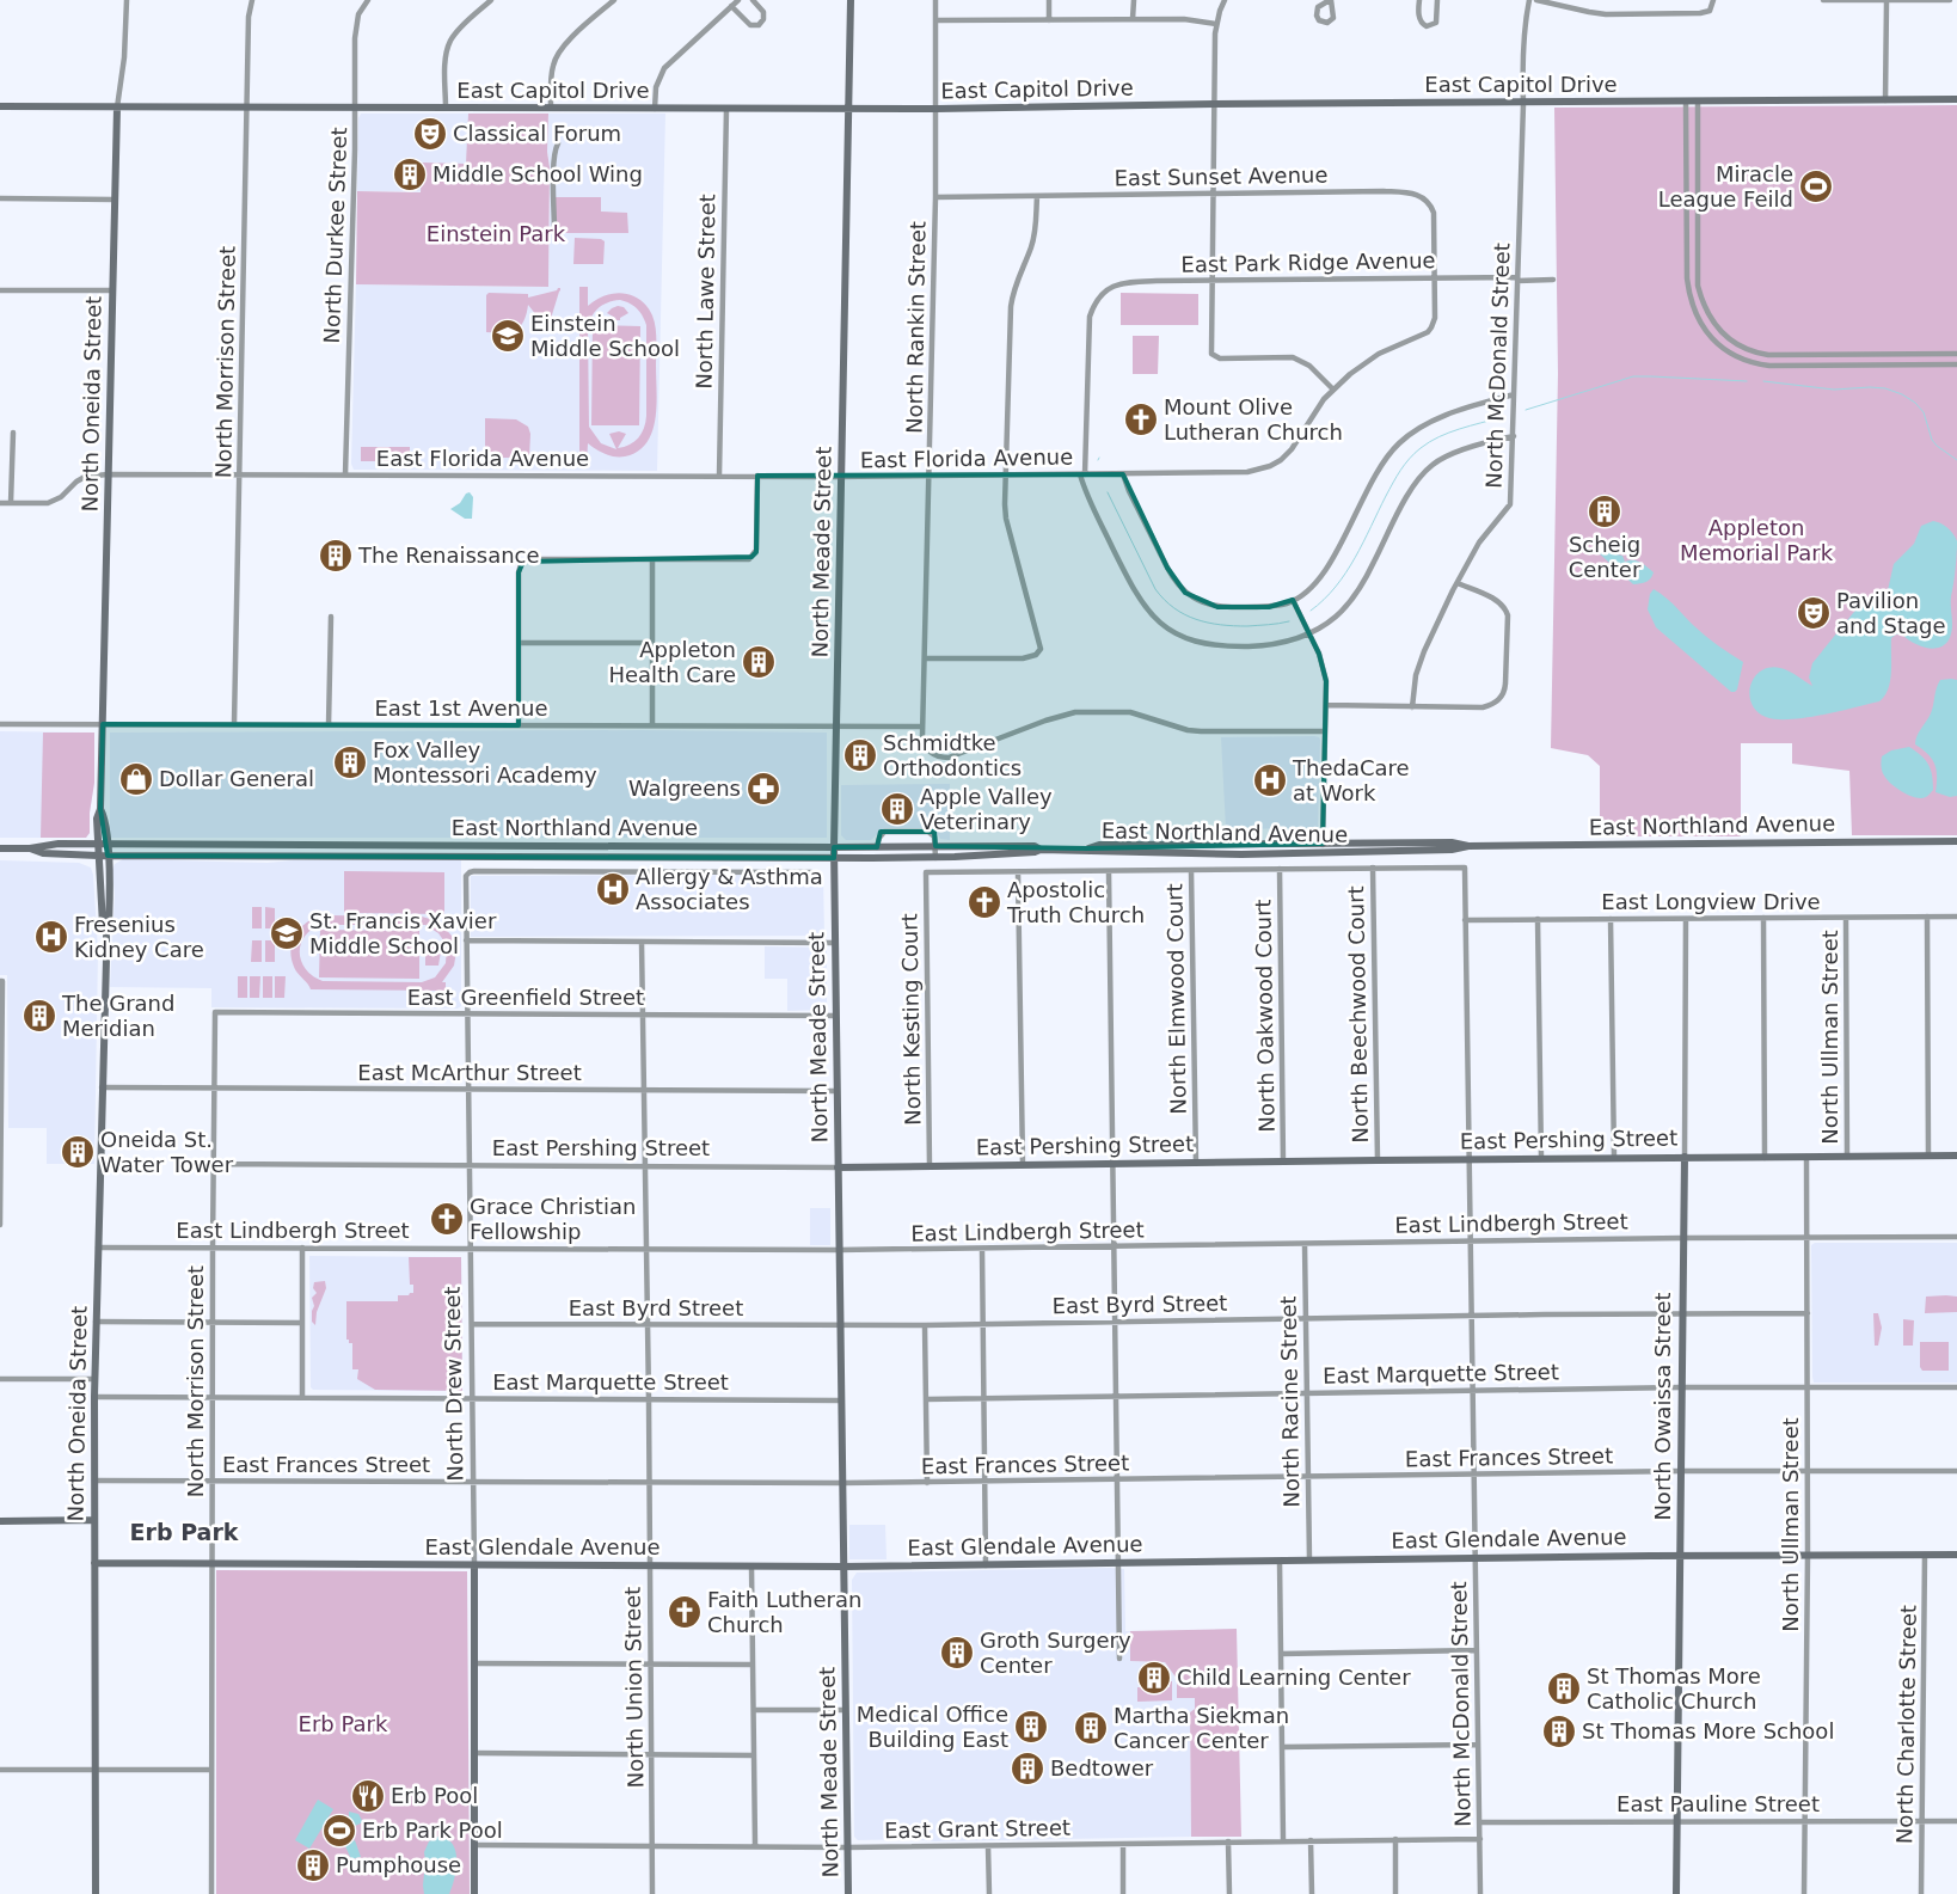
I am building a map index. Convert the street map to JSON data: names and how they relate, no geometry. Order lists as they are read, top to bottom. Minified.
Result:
{"streets":{"street":["East Capitol Drive","East Sunset Avenue","North Durkee Street","East Park Ridge Avenue","North Lawe Street","North Rankin Street","North Morrison Street","North McDonald Street","North Oneida Street","East Florida Avenue","North Meade Street","East 1st Avenue","East Northland Avenue","East Longview Drive","East Greenfield Street","North Elmwood Court","North Beechwood Court","North Oakwood Court","North Kesting Court","North Ullman Street","East McArthur Street","East Pershing Street","East Lindbergh Street","East Byrd Street","East Marquette Street","North Drew Street","North Racine Street","North Owaissa Street","East Frances Street","East Glendale Avenue","North Union Street","North Charlotte Street","East Pauline Street","East Grant Street"]},"crossings":[["East Capitol Drive","North Durkee Street"],["East Capitol Drive","North Lawe Street"],["East Capitol Drive","North Rankin Street"],["East Capitol Drive","North Morrison Street"],["East Capitol Drive","North McDonald Street"],["East Capitol Drive","North Oneida Street"],["East Capitol Drive","North Meade Street"],["East Sunset Avenue","East Park Ridge Avenue"],["East Sunset Avenue","North Rankin Street"],["East Sunset Avenue","East Florida Avenue"],["North Durkee Street","East Florida Avenue"],["East Park Ridge Avenue","North McDonald Street"],["East Park Ridge Avenue","East Florida Avenue"],["North Lawe Street","East Florida Avenue"],["North Rankin Street","East Florida Avenue"],["North Rankin Street","East 1st Avenue"],["North Morrison Street","East Florida Avenue"],["North Morrison Street","East 1st Avenue"],["North Morrison Street","East Greenfield Street"],["North Morrison Street","East McArthur Street"],["North Morrison Street","East Pershing Street"],["North Morrison Street","East Lindbergh Street"],["North Morrison Street","East Marquette Street"],["North Morrison Street","East Frances Street"],["North Morrison Street","East Glendale Avenue"],["North McDonald Street","East Longview Drive"],["North McDonald Street","North Beechwood Court"],["North McDonald Street","East Pershing Street"],["North McDonald Street","East Lindbergh Street"],["North McDonald Street","East Byrd Street"],["North McDonald Street","East Marquette Street"],["North McDonald Street","East Frances Street"],["North McDonald Street","East Glendale Avenue"],["North McDonald Street","East Pauline Street"],["North McDonald Street","East Grant Street"],["North Oneida Street","East Florida Avenue"],["North Oneida Street","East 1st Avenue"],["North Oneida Street","East Northland Avenue"],["North Oneida Street","East McArthur Street"],["North Oneida Street","East Lindbergh Street"],["North Oneida Street","East Marquette Street"],["North Oneida Street","East Frances Street"],["North Oneida Street","East Glendale Avenue"],["East Florida Avenue","North Meade Street"],["North Meade Street","East 1st Avenue"],["North Meade Street","East Northland Avenue"],["North Meade Street","East Greenfield Street"],["North Meade Street","East McArthur Street"],["North Meade Street","East Pershing Street"],["North Meade Street","East Lindbergh Street"],["North Meade Street","East Byrd Street"],["North Meade Street","East Marquette Street"],["North Meade Street","East Frances Street"],["North Meade Street","East Glendale Avenue"],["North Meade Street","East Grant Street"],["East Longview Drive","North Ullman Street"],["East Longview Drive","North Owaissa Street"],["East Greenfield Street","North Drew Street"],["East Greenfield Street","North Union Street"],["North Elmwood Court","East Pershing Street"],["North Beechwood Court","East Pershing Street"],["North Oakwood Court","East Pershing Street"],["North Kesting Court","East Pershing Street"],["North Ullman Street","East Pershing Street"],["North Ullman Street","East Lindbergh Street"],["North Ullman Street","East Byrd Street"],["North Ullman Street","East Marquette Street"],["North Ullman Street","East Frances Street"],["North Ullman Street","East Glendale Avenue"],["North Ullman Street","East Pauline Street"],["East McArthur Street","North Drew Street"],["East McArthur Street","North Union Street"],["East Pershing Street","North Drew Street"],["East Pershing Street","North Owaissa Street"],["East Pershing Street","North Union Street"],["East Lindbergh Street","North Drew Street"],["East Lindbergh Street","North Racine Street"],["East Lindbergh Street","North Owaissa Street"],["East Lindbergh Street","North Union Street"],["East Byrd Street","North Drew Street"],["East Byrd Street","North Racine Street"],["East Byrd Street","North Owaissa Street"],["East Byrd Street","North Union Street"],["East Marquette Street","North Drew Street"],["East Marquette Street","North Racine Street"],["East Marquette Street","North Owaissa Street"],["East Marquette Street","North Union Street"],["North Drew Street","East Frances Street"],["North Drew Street","East Glendale Avenue"],["North Drew Street","East Grant Street"],["North Racine Street","East Frances Street"],["North Racine Street","East Glendale Avenue"],["North Owaissa Street","East Frances Street"],["North Owaissa Street","East Glendale Avenue"],["North Owaissa Street","East Pauline Street"],["East Frances Street","North Union Street"],["East Glendale Avenue","North Union Street"],["East Glendale Avenue","North Charlotte Street"],["North Union Street","East Grant Street"],["North Charlotte Street","East Pauline Street"]],"districts":["Erb Park"],"parks":["Einstein Park","Appleton Memorial Park","Erb Park"],"places":{"theatre":["Classical Forum","Pavilion and Stage"],"building":["Middle School Wing","Scheig Center","The Renaissance","Appleton Health Care","Schmidtke Orthodontics","Fox Valley Montessori Academy","Apple Valley Veterinary","The Grand Meridian","Oneida St. Water Tower","Groth Surgery Center","Child Learning Center","St Thomas More Catholic Church","Medical Office Building East","Martha Siekman Cancer Center","St Thomas More School","Bedtower","Pumphouse"],"sports":["Miracle League Feild","Erb Park Pool"],"school or university":["Einstein Middle School","St. Francis Xavier Middle School"],"church":["Mount Olive Lutheran Church","Apostolic Truth Church","Grace Christian Fellowship","Faith Lutheran Church"],"shop":["Dollar General"],"hospital":["ThedaCare at Work","Allergy & Asthma Associates","Fresenius Kidney Care"],"pharmacy":["Walgreens"],"restaurant":["Erb Pool"]}}
